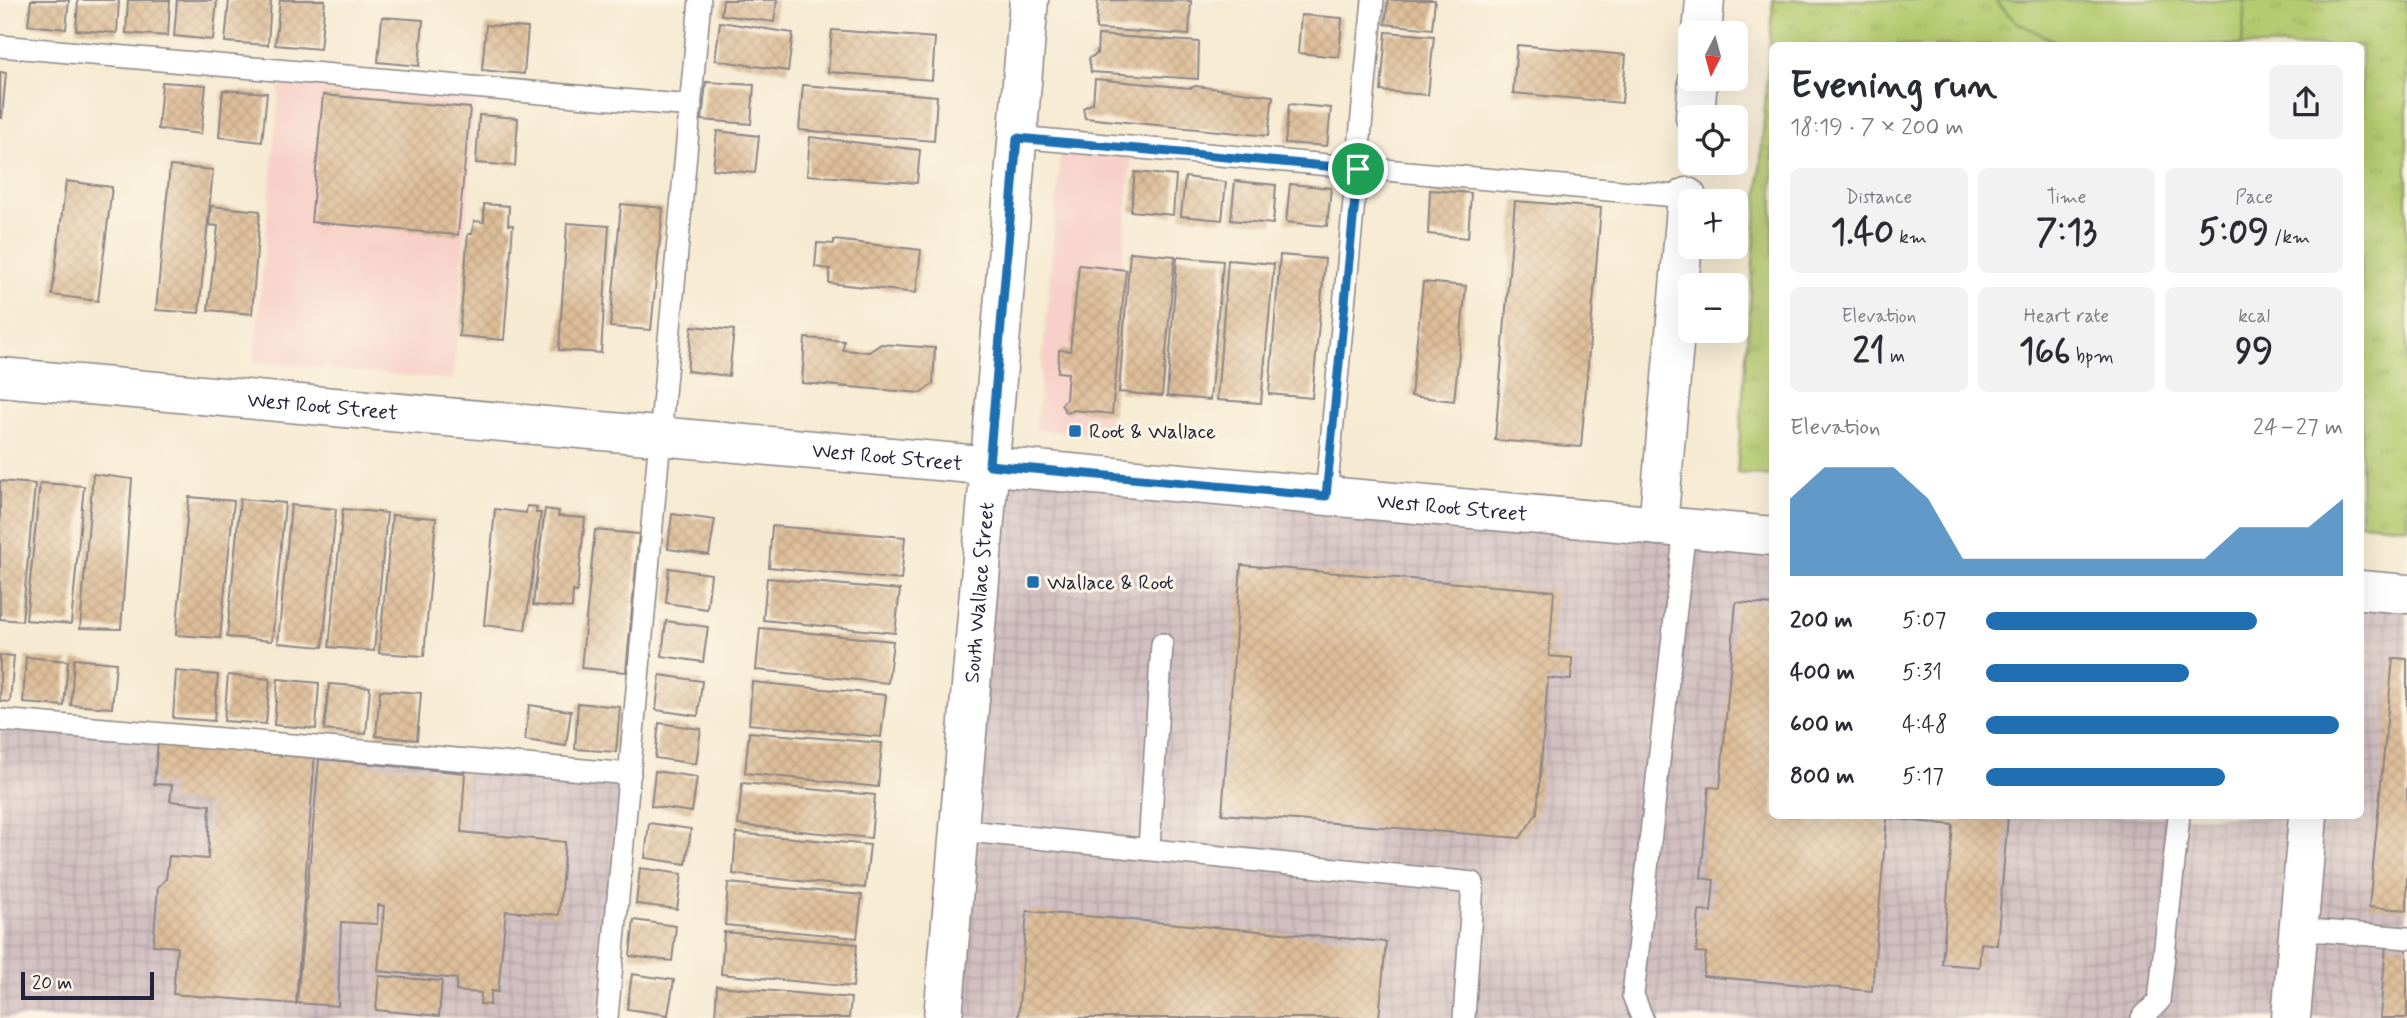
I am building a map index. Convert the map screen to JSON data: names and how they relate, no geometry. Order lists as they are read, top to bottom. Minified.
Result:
{"streets":{"street":["West Root Street","South Wallace Street"]},"crossings":[["West Root Street","South Wallace Street"]],"places":{"transit":["Root & Wallace","Wallace & Root"]},"scale_bar":"20 m","north":"bottom","page":{"map_buttons":["+","−"],"heading":["Evening run","18:19 · 7 × 200 m"],"stats":[["Distance","1.40 km"],["Time","7:13"],["Pace","5:09 /km"],["Elevation","21 m"],["Heart rate","166 bpm"],["kcal","99"]],"chart":["Elevation","24–27 m"],"list":[{"name":"200 m","note":"5:07"},{"name":"400 m","note":"5:31"},{"name":"600 m","note":"4:48"},{"name":"800 m","note":"5:17"}],"scale":"20 m"}}
